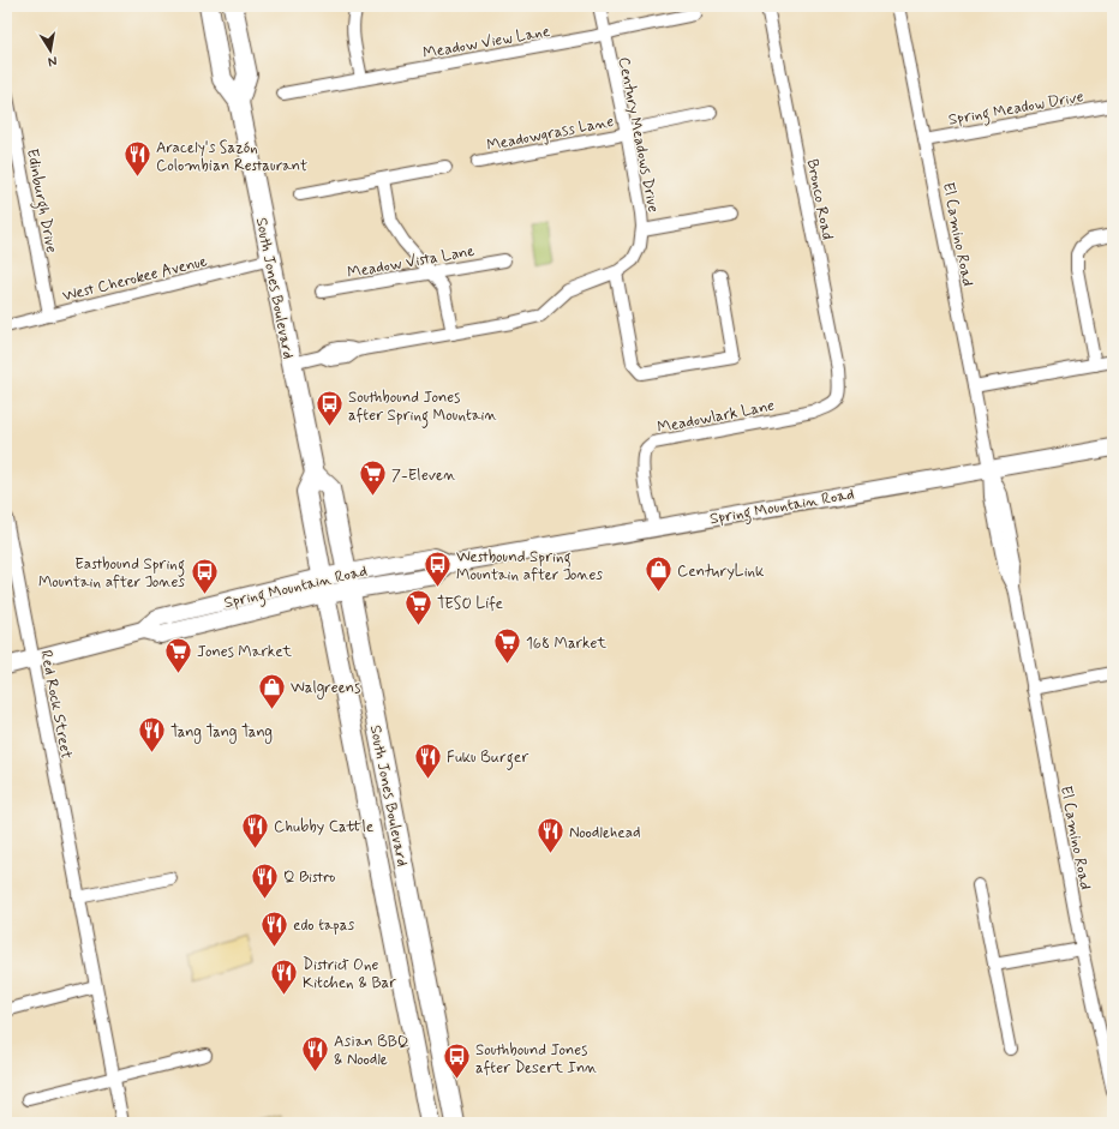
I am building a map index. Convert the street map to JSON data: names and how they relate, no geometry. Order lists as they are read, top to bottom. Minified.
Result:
{"streets":{"main road":["South Jones Boulevard","Spring Mountain Road"],"street":["Meadow View Lane","Spring Meadow Drive","Meadowgrass Lane","Century Meadows Drive","Bronco Road","Edinburgh Drive","El Camino Road","Meadow Vista Lane","West Cherokee Avenue","Meadowlark Lane","Red Rock Street"]},"crossings":[["Meadow View Lane","Century Meadows Drive"],["Spring Meadow Drive","El Camino Road"],["Meadowgrass Lane","Century Meadows Drive"],["Century Meadows Drive","South Jones Boulevard"],["Bronco Road","Meadowlark Lane"],["Edinburgh Drive","West Cherokee Avenue"],["El Camino Road","Spring Mountain Road"],["West Cherokee Avenue","South Jones Boulevard"],["South Jones Boulevard","Spring Mountain Road"],["Meadowlark Lane","Spring Mountain Road"],["Spring Mountain Road","Red Rock Street"]],"places":{"restaurant":["Aracely's Sazón Colombian Restaurant","Tang Tang Tang","Fuku Burger","Chubby Cattle","Noodlehead","Q Bistro","edo tapas","District One Kitchen & Bar","Asian BBQ & Noodle"],"bus stop":["Southbound Jones after Spring Mountain","Westbound Spring Mountain after Jones","Eastbound Spring Mountain after Jones","Southbound Jones after Desert Inn"],"supermarket":["7-Eleven","TESO Life","168 Market","Jones Market"],"shop":["CenturyLink","Walgreens"]},"north":"bottom"}
